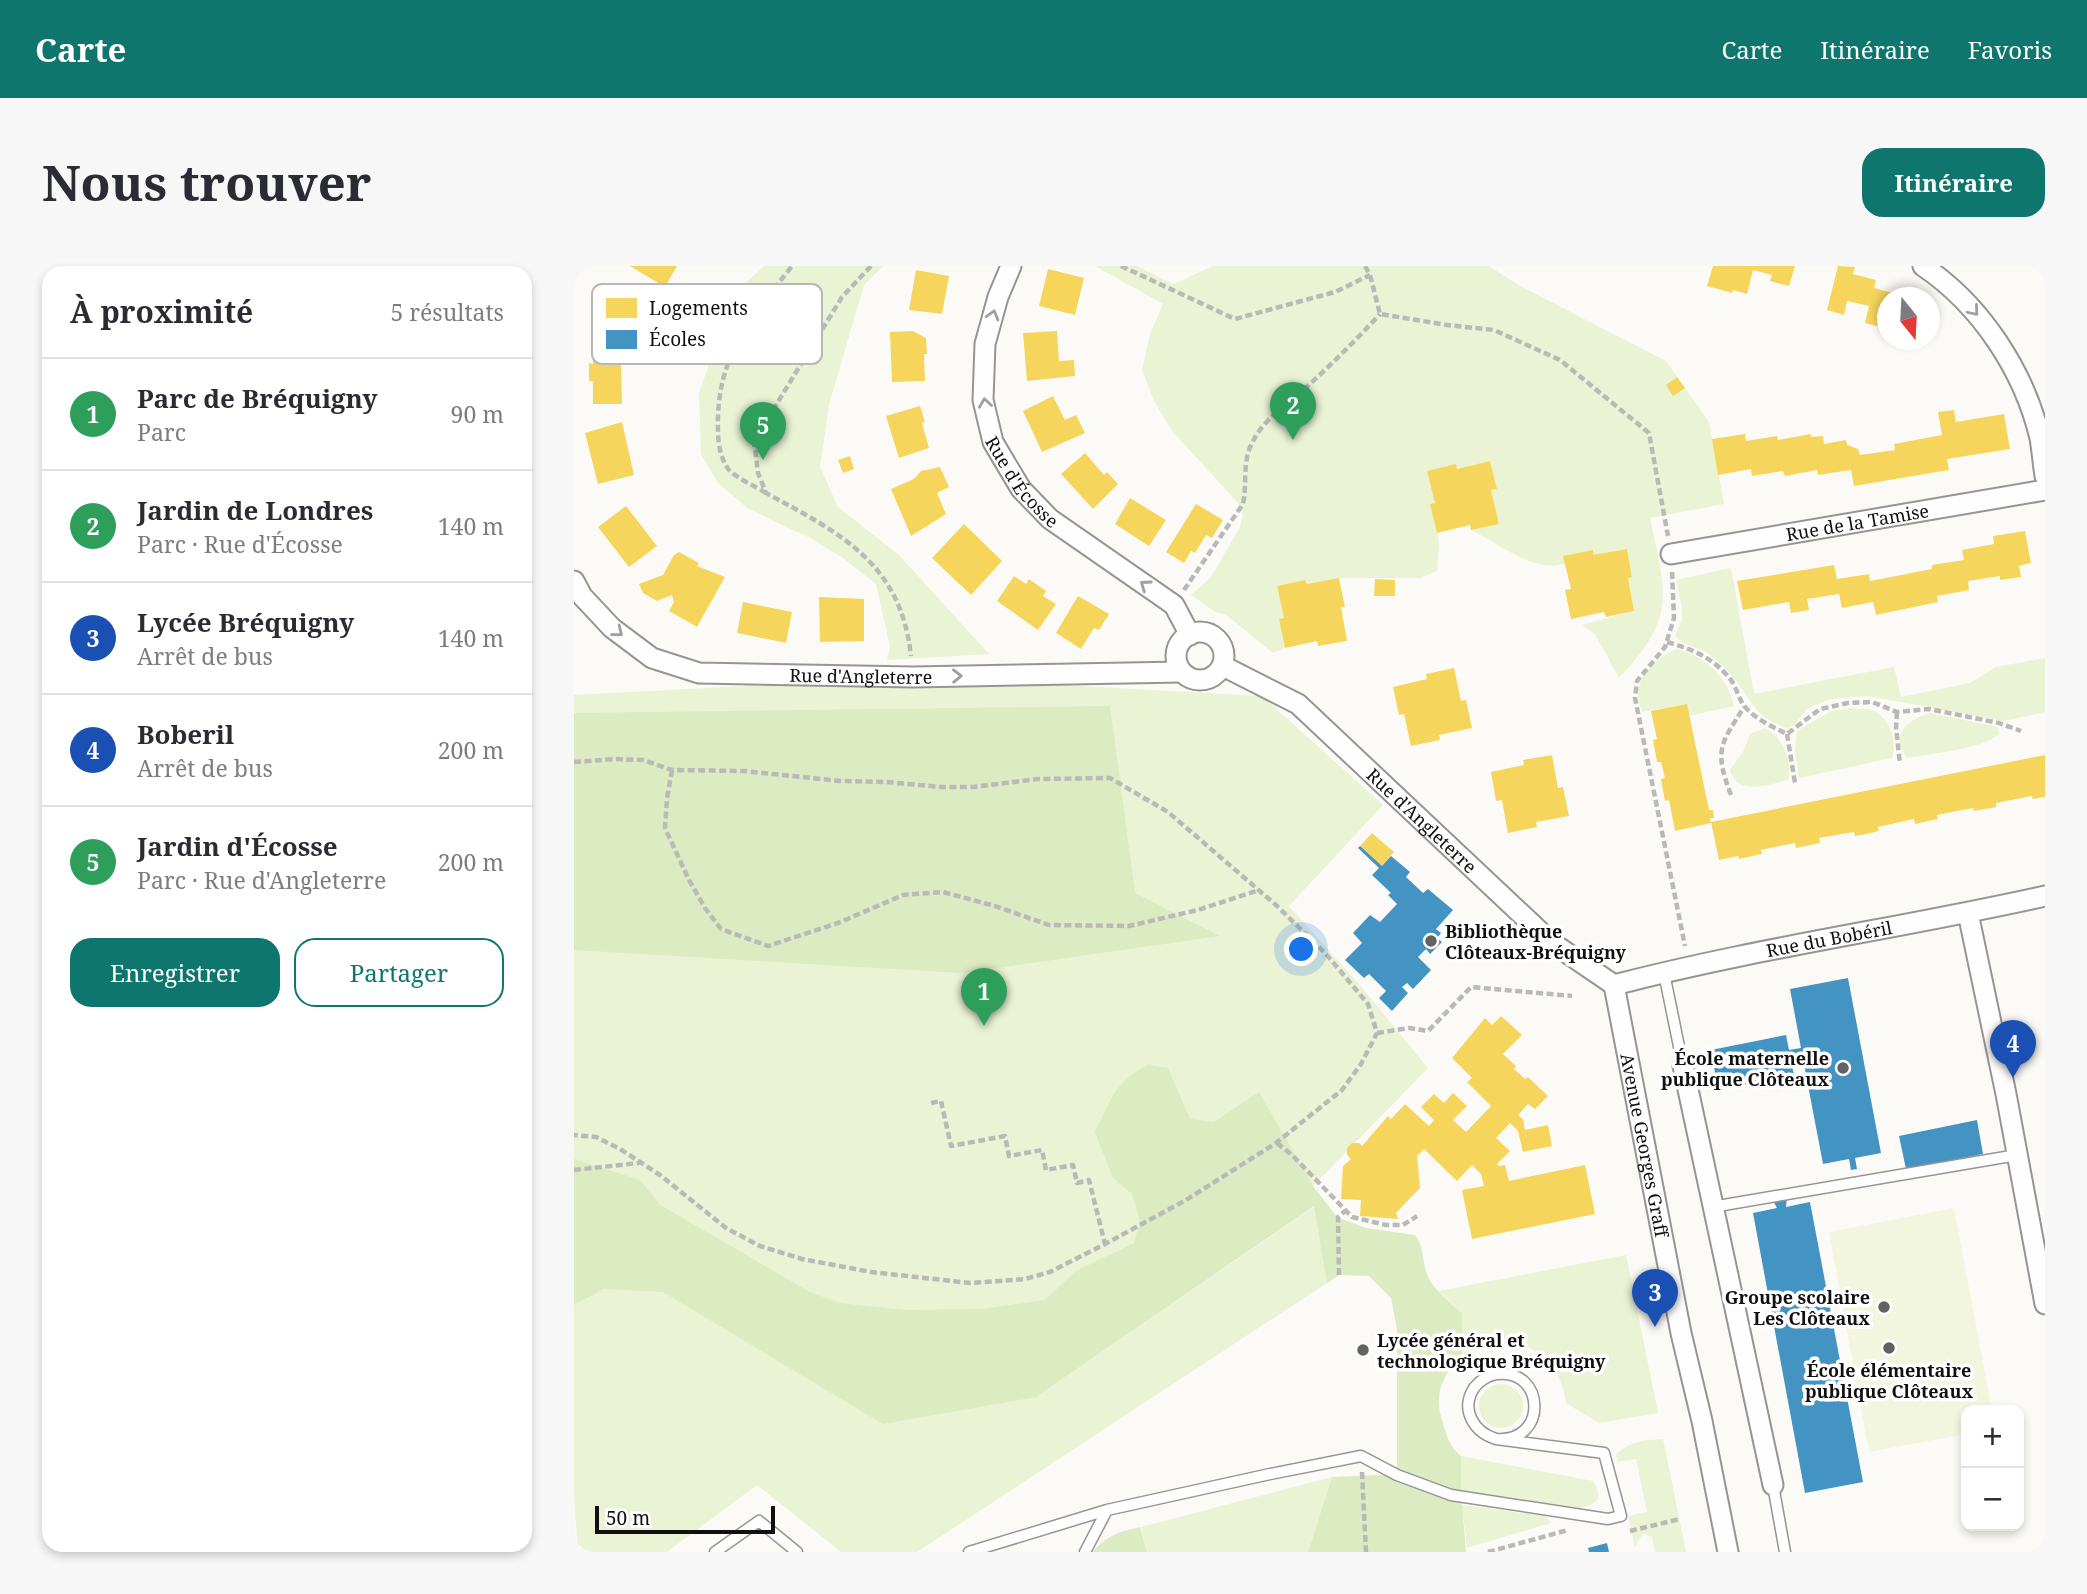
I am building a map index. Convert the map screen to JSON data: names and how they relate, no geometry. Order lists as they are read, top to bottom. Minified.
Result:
{"streets":{"street":["Rue d'Écosse","Rue de la Tamise","Rue d'Angleterre","Rue du Bobéril","Avenue Georges Graff"]},"crossings":[["Rue d'Écosse","Rue d'Angleterre"],["Rue d'Angleterre","Rue du Bobéril"],["Rue d'Angleterre","Avenue Georges Graff"],["Rue du Bobéril","Avenue Georges Graff"]],"one_way":["Rue d'Écosse","Rue d'Angleterre"],"places":["Bibliothèque Clôteaux-Bréquigny","École maternelle publique Clôteaux","Groupe scolaire Les Clôteaux","École élémentaire publique Clôteaux","Lycée général et technologique Bréquigny"],"legend":["Logements","Écoles"],"scale_bar":"50 m","north":"bottom","page":{"header":"Carte","nav":["Carte","Itinéraire","Favoris"],"buttons":["Itinéraire",["Enregistrer","Partager"]],"title":"Nous trouver","heading":["À proximité","5 résultats"],"list":[{"mark":"1","name":"Parc de Bréquigny","note":"Parc","value":"90 m"},{"mark":"2","name":"Jardin de Londres","note":"Parc · Rue d'Écosse","value":"140 m"},{"mark":"3","name":"Lycée Bréquigny","note":"Arrêt de bus","value":"140 m"},{"mark":"4","name":"Boberil","note":"Arrêt de bus","value":"200 m"},{"mark":"5","name":"Jardin d'Écosse","note":"Parc · Rue d'Angleterre","value":"200 m"}],"pins":["2","5","1","4","3"],"map_buttons":["+","−"],"scale":"50 m"}}
